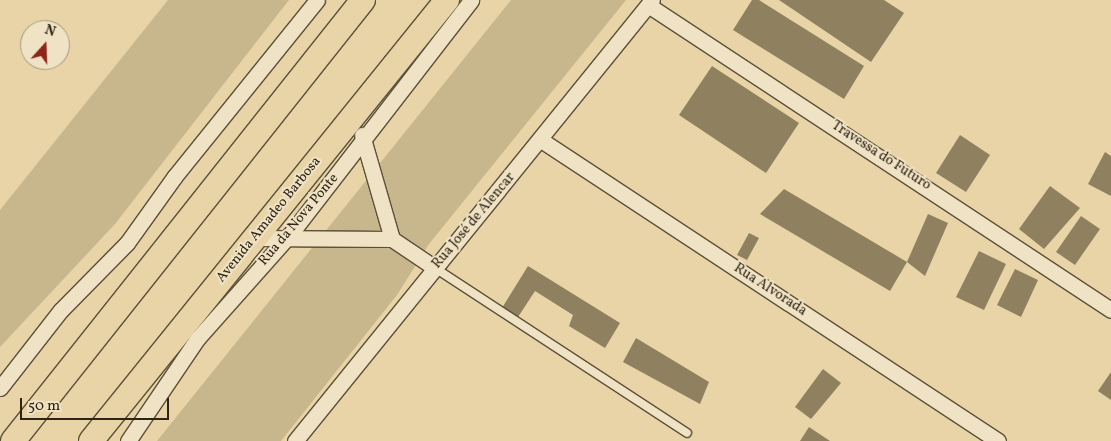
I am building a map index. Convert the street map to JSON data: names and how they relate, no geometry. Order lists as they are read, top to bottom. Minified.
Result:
{"streets":{"main road":["Avenida Amadeo Barbosa"],"street":["Travessa do Futuro","Rua da Nova Ponte","Rua José de Alencar","Rua Alvorada"]},"crossings":[["Travessa do Futuro","Rua José de Alencar"],["Rua José de Alencar","Rua Alvorada"]],"scale_bar":"50 m","north":"top"}
